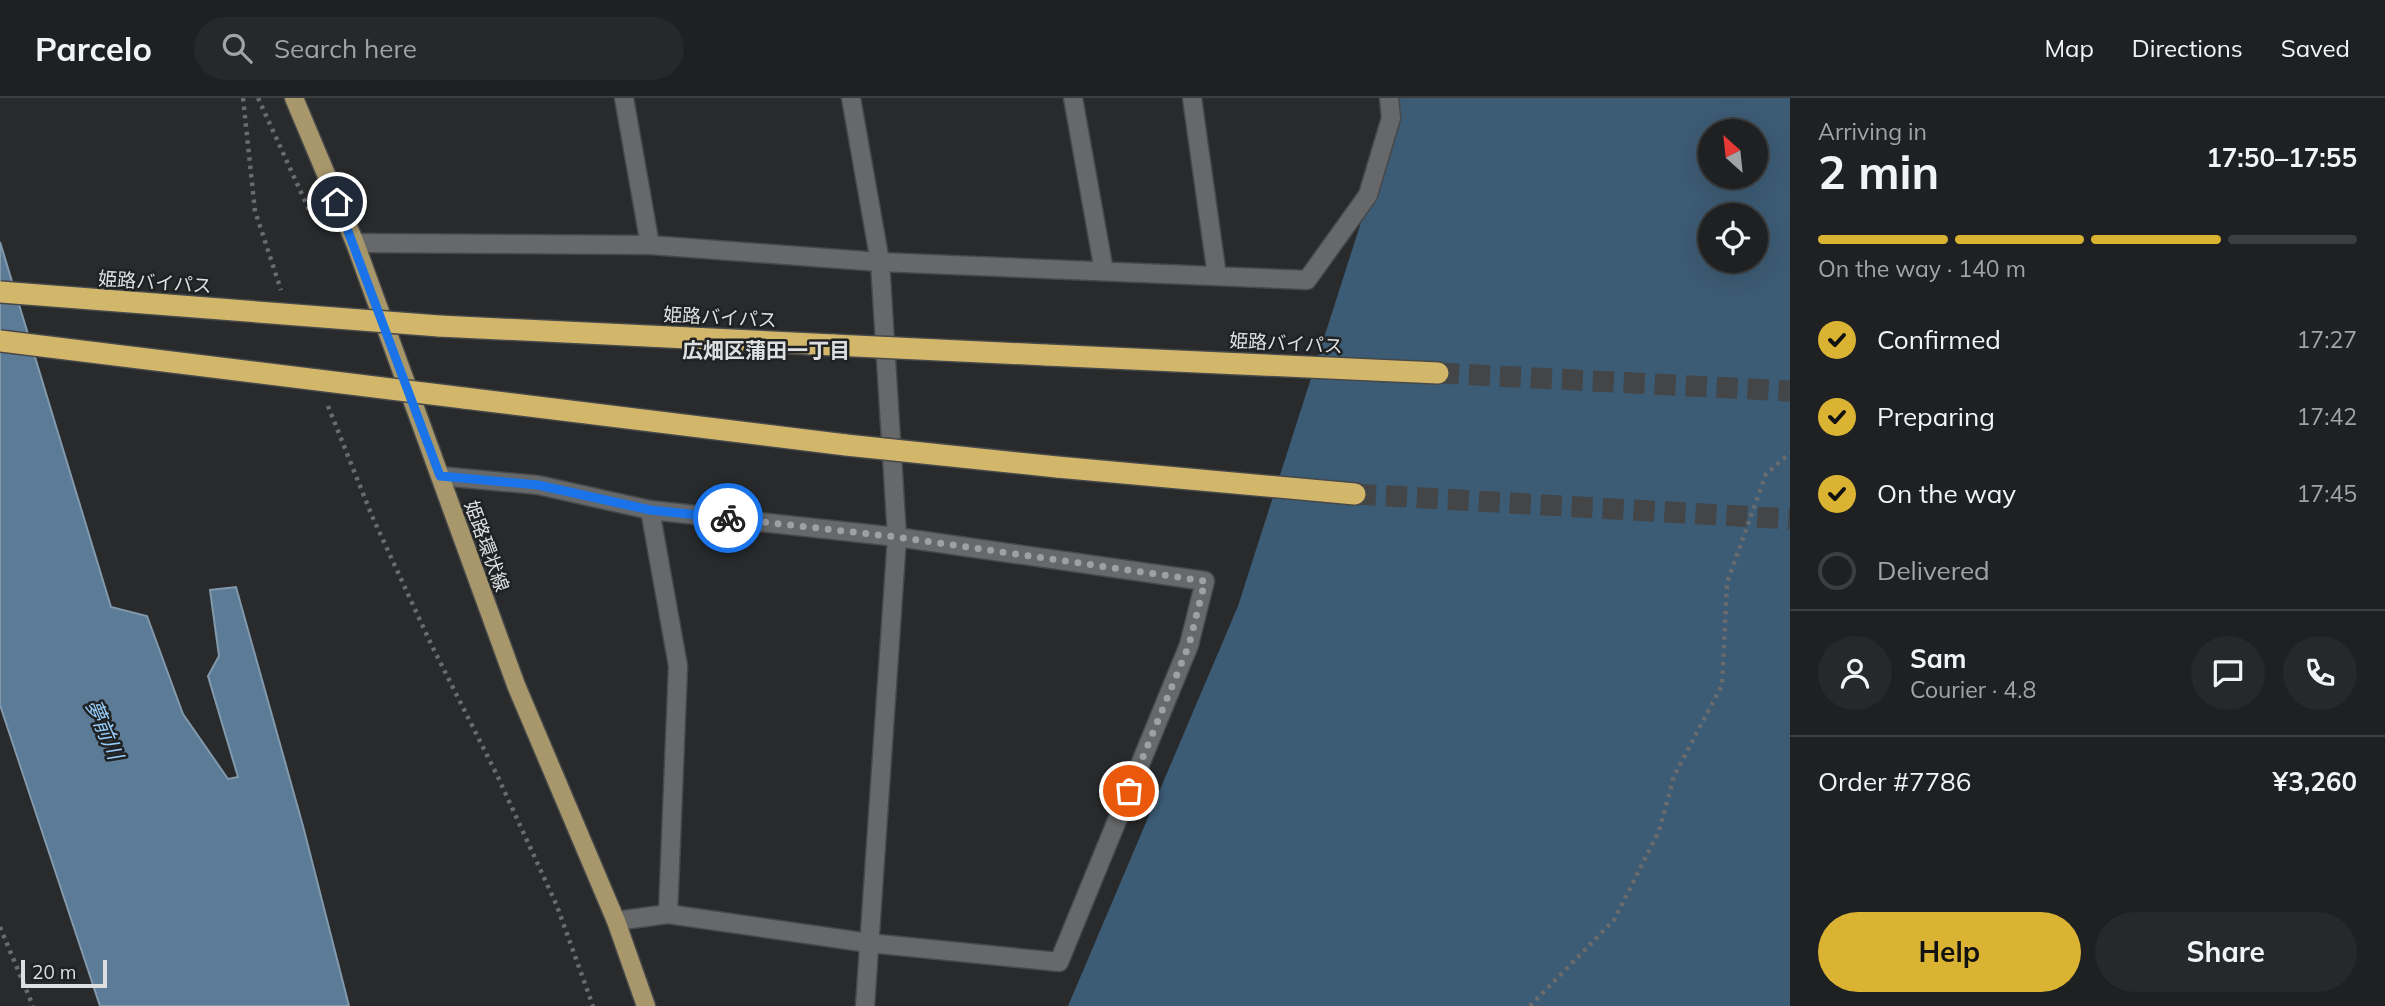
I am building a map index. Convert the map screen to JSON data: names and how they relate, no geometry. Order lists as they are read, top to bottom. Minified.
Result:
{"streets":{"highway":["姫路バイパス"],"main road":["姫路環状線"]},"districts":["広畑区蒲田一丁目"],"water":["夢前川"],"scale_bar":"20 m","north":"top left","page":{"header":"Parcelo","search":"Search here","nav":["Map","Directions","Saved"],"heading":["2 min","Arriving in","17:50–17:55"],"panel":["Sam","Courier · 4.8","Order #7786","¥3,260"],"bar":"On the way · 140 m","list":[["Confirmed","17:27"],["Preparing","17:42"],["On the way","17:45"],"Delivered"],"buttons":["Help","Share"],"scale":"20 m"}}
